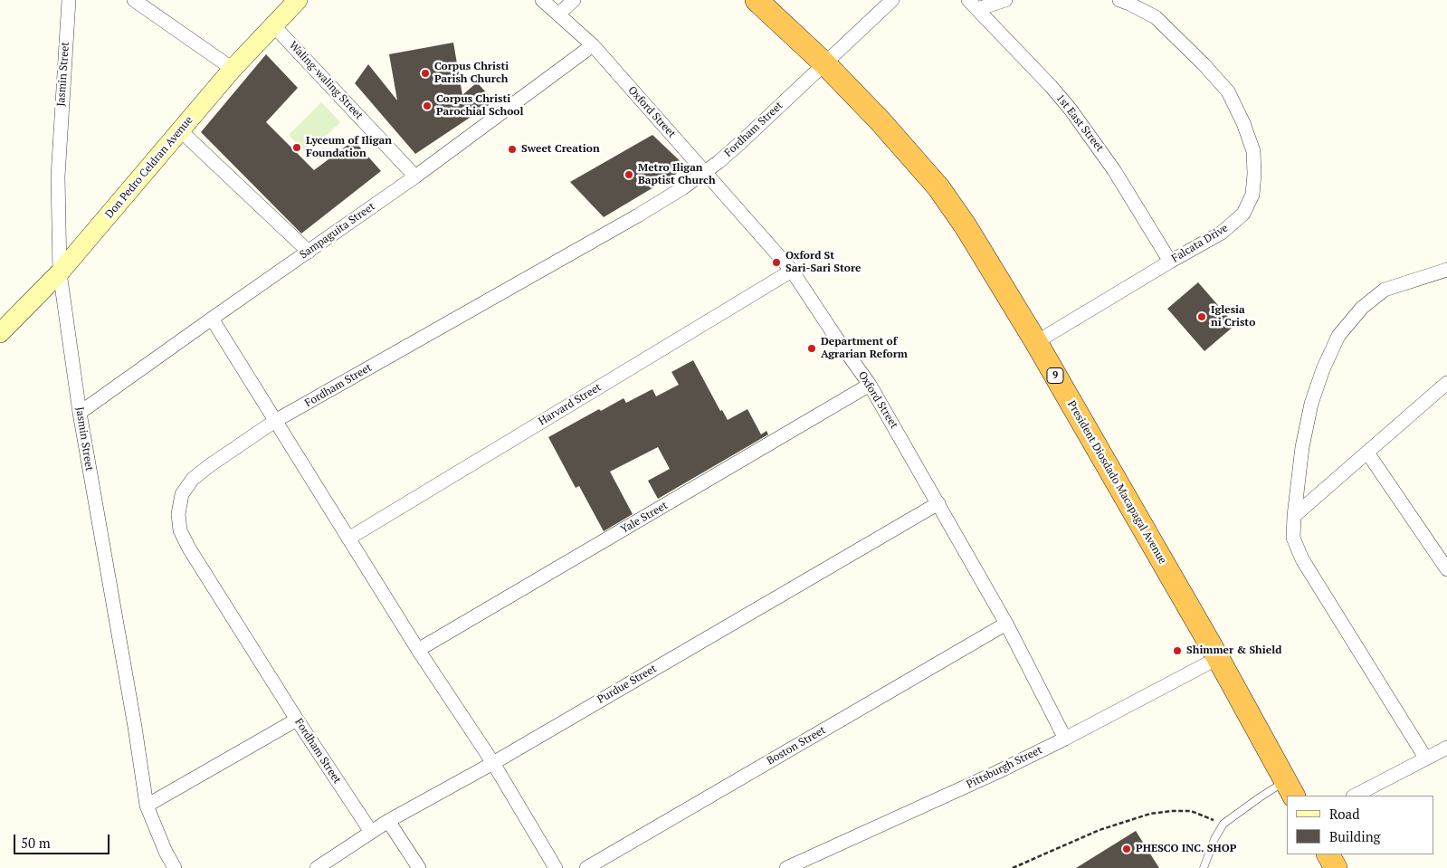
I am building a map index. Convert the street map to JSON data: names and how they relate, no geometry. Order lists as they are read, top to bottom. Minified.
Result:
{"streets":{"highway":["9","President Diosdado Macapagal Avenue"],"main road":["Don Pedro Celdran Avenue"],"street":["Jasmin Street","Waling-waling Street","Oxford Street","1st East Street","Fordham Street","Sampaguita Street","Falcata Drive","Harvard Street","Yale Street","Purdue Street","Boston Street","Pittsburgh Street"]},"crossings":[["Jasmin Street","Don Pedro Celdran Avenue"],["Jasmin Street","Sampaguita Street"],["Waling-waling Street","Don Pedro Celdran Avenue"],["Waling-waling Street","Sampaguita Street"],["Oxford Street","Fordham Street"],["Oxford Street","Sampaguita Street"],["Oxford Street","Harvard Street"],["Oxford Street","Yale Street"],["Oxford Street","Purdue Street"],["Oxford Street","Boston Street"],["Oxford Street","Pittsburgh Street"],["1st East Street","Falcata Drive"],["Fordham Street","President Diosdado Macapagal Avenue"],["Fordham Street","Purdue Street"],["Falcata Drive","President Diosdado Macapagal Avenue"],["President Diosdado Macapagal Avenue","Pittsburgh Street"]],"places":["Corpus Christi Parish Church","Corpus Christi Parochial School","Lyceum of Iligan Foundation","Sweet Creation","Metro Iligan Baptist Church","Oxford St Sari-Sari Store","Iglesia ni Cristo","Department of Agrarian Reform","Shimmer & Shield","PHESCO INC. SHOP"],"legend":["Road","Building"],"scale_bar":"50 m"}
